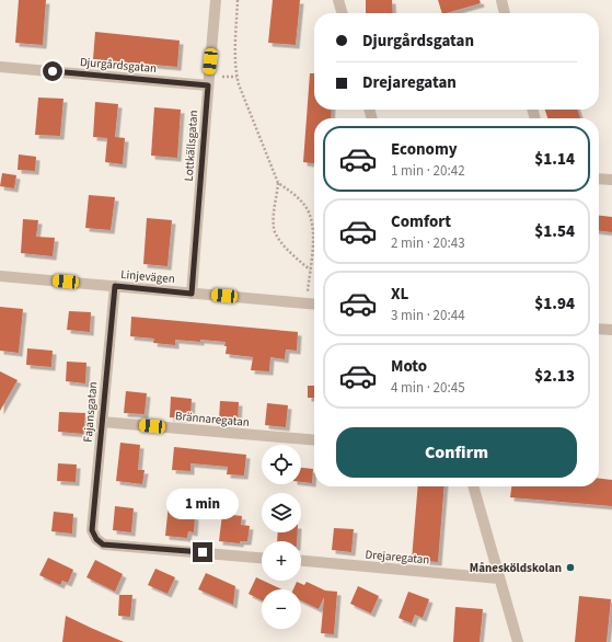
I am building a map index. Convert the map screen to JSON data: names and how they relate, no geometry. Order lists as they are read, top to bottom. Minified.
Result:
{"streets":{"street":["Djurgårdsgatan","Lottkällsgatan","Linjevägen","Fajansgatan","Brännaregatan","Drejaregatan"]},"crossings":[["Djurgårdsgatan","Lottkällsgatan"],["Lottkällsgatan","Linjevägen"],["Linjevägen","Fajansgatan"],["Fajansgatan","Brännaregatan"]],"places":["Månesköldskolan"],"page":{"banner":["Djurgårdsgatan","Drejaregatan"],"list":[{"name":"Economy","note":"1 min · 20:42","value":"$1.14"},{"name":"Comfort","note":"2 min · 20:43","value":"$1.54"},{"name":"XL","note":"3 min · 20:44","value":"$1.94"},{"name":"Moto","note":"4 min · 20:45","value":"$2.13"}],"buttons":"Confirm","map_buttons":["+","−"],"bubble":"1 min"}}
